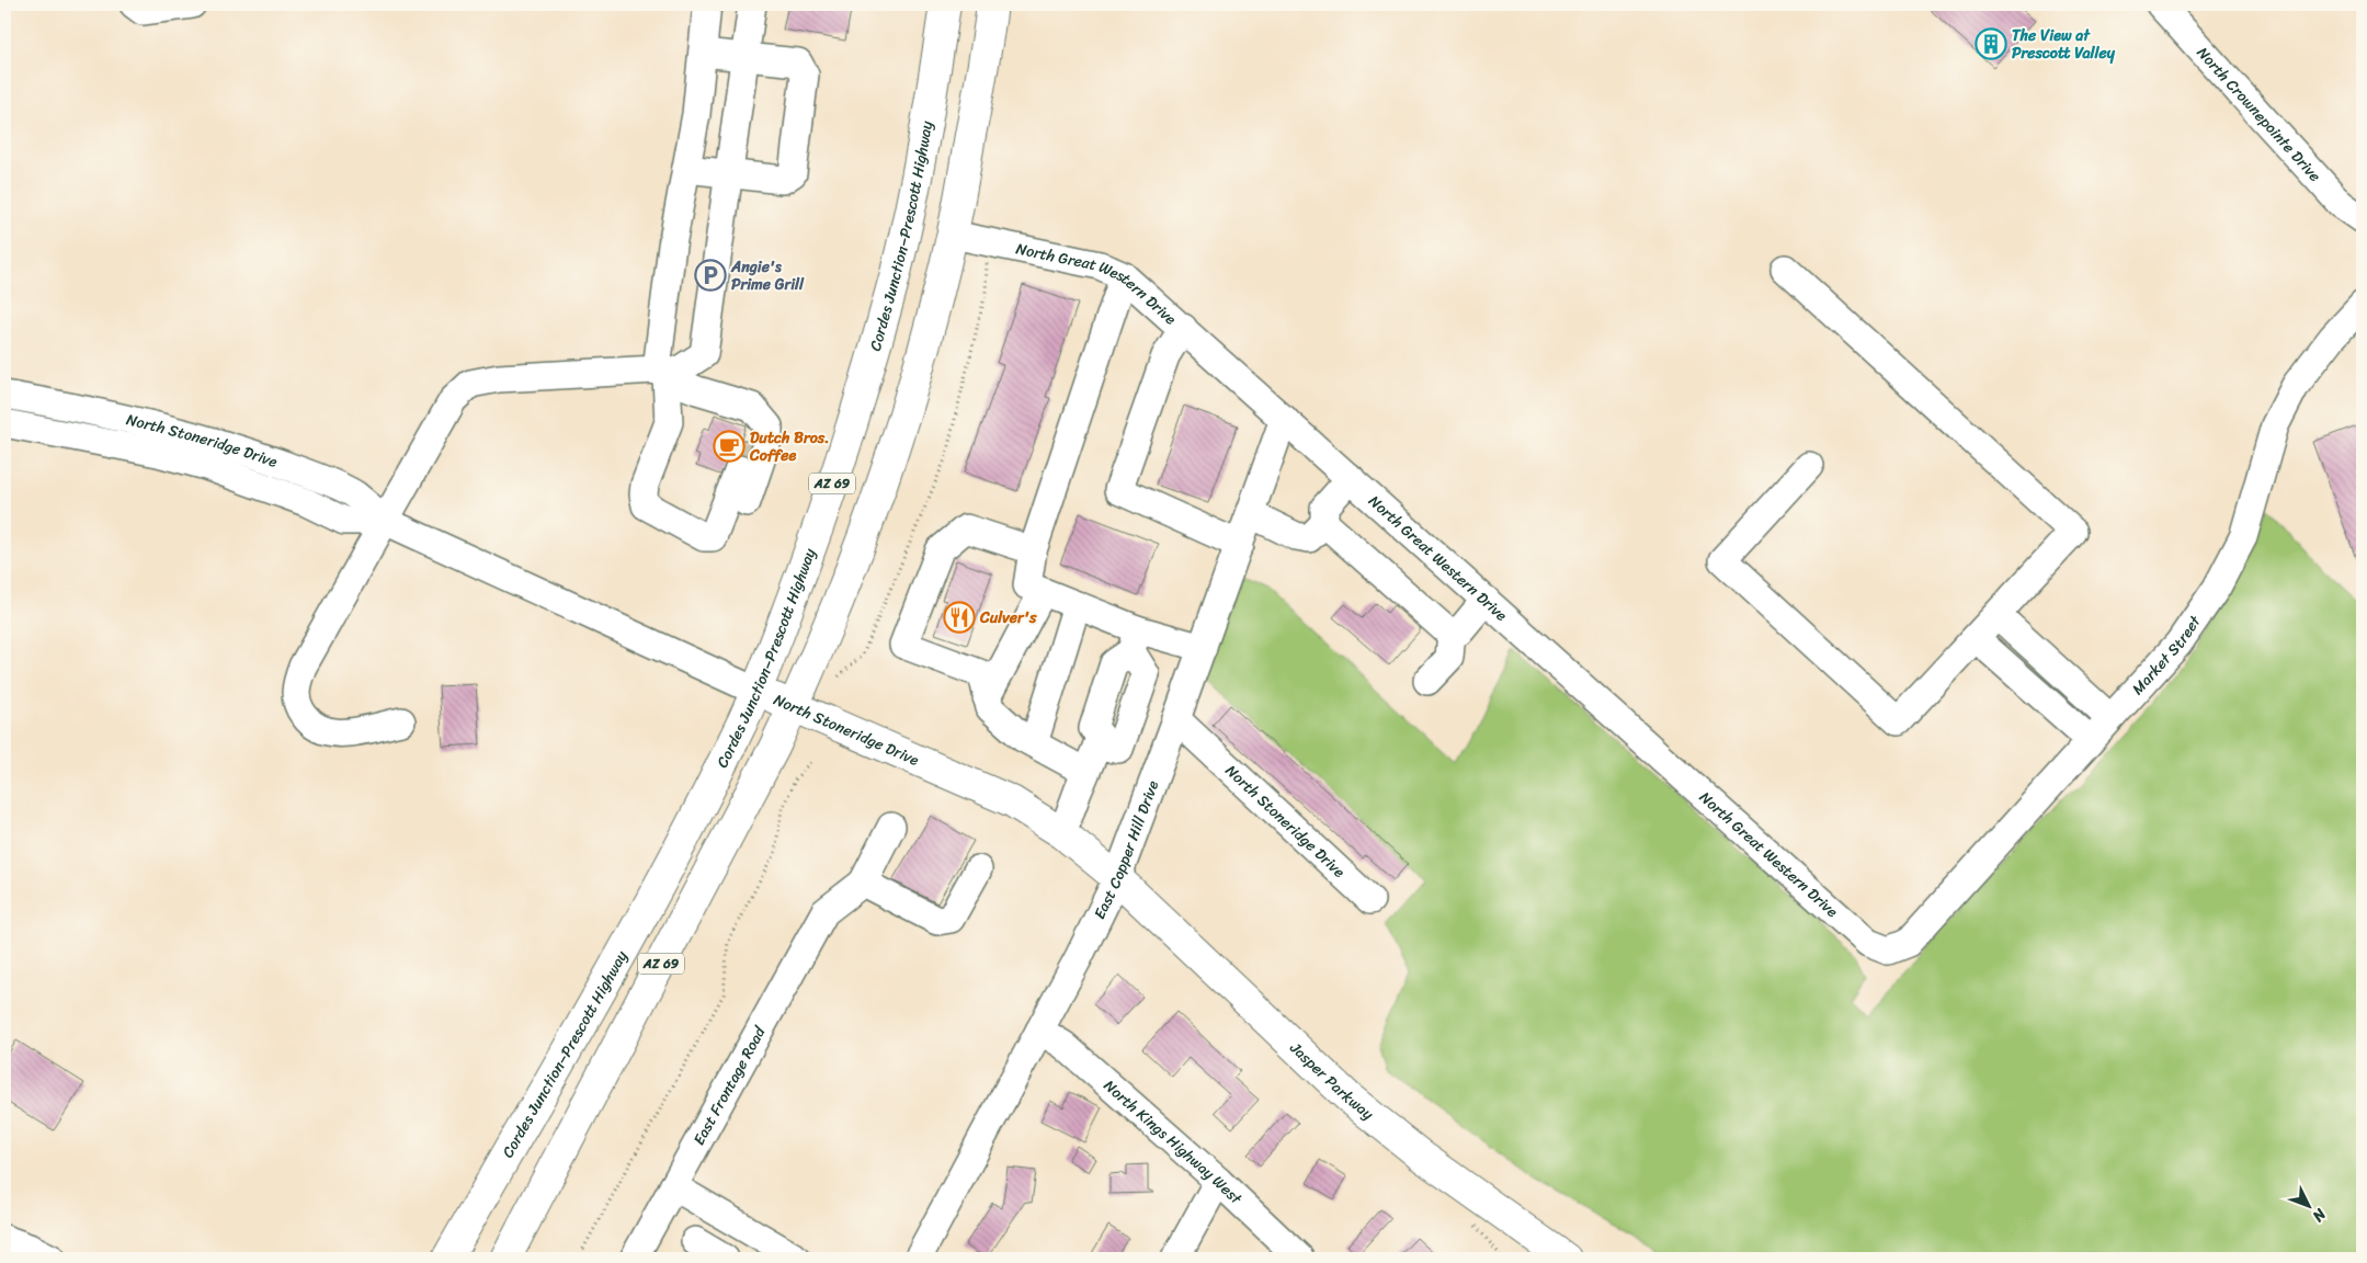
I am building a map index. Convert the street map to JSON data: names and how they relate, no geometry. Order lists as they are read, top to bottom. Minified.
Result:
{"streets":{"main road":["Cordes Junction–Prescott Highway","North Stoneridge Drive","AZ 69","Jasper Parkway"],"street":["North Crownepointe Drive","North Great Western Drive","Market Street","East Copper Hill Drive","East Frontage Road","North Kings Highway West"]},"crossings":[["Cordes Junction–Prescott Highway","North Stoneridge Drive"],["North Great Western Drive","AZ 69"],["North Great Western Drive","Market Street"],["North Great Western Drive","East Copper Hill Drive"],["North Stoneridge Drive","AZ 69"],["North Stoneridge Drive","East Copper Hill Drive"],["North Stoneridge Drive","Jasper Parkway"],["East Copper Hill Drive","Jasper Parkway"],["East Copper Hill Drive","North Kings Highway West"]],"places":{"building":["The View at Prescott Valley"],"parking":["Angie's Prime Grill"],"cafe":["Dutch Bros. Coffee"],"restaurant":["Culver's"]},"north":"bottom right"}
